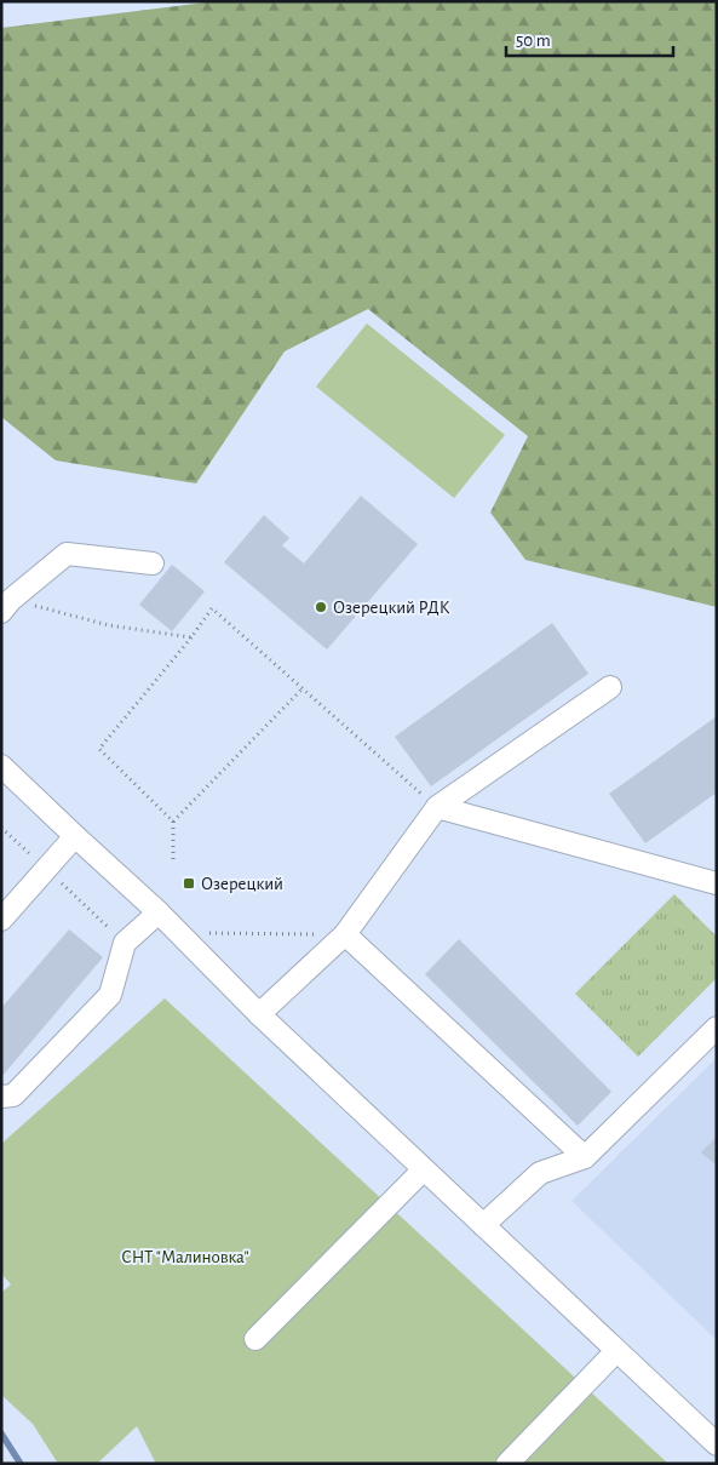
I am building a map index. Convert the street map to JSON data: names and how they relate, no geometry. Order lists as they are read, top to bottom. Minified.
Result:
{"parks":["СНТ \"Малиновка\""],"places":{"other":["Озерецкий РДК"],"transit":["Озерецкий"]},"scale_bar":"50 m"}
